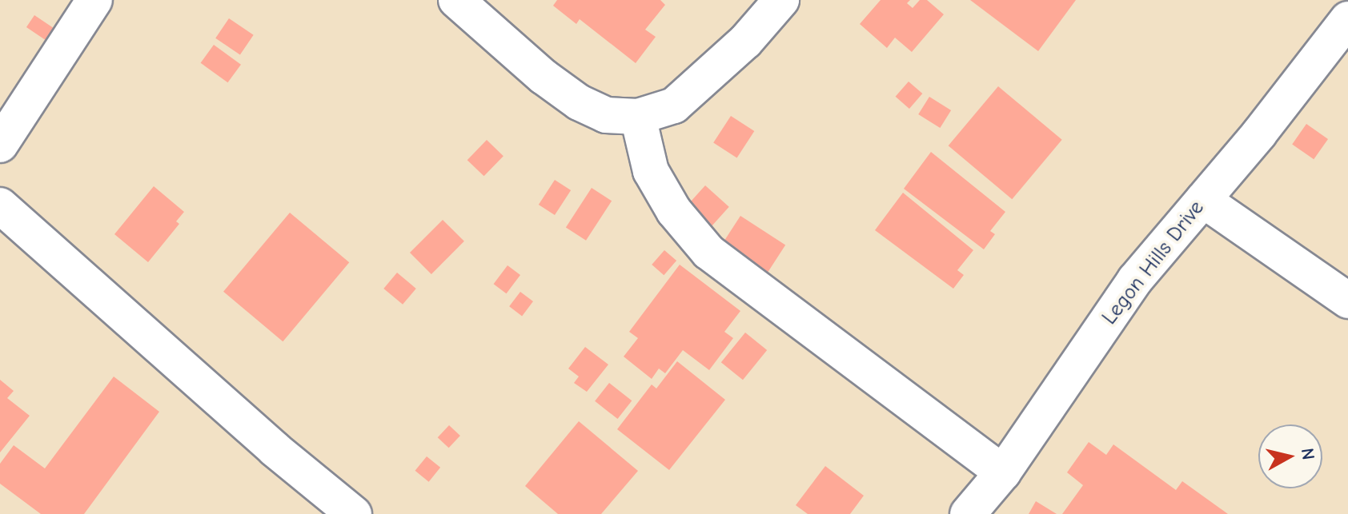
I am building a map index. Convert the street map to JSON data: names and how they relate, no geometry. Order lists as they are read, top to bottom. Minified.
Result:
{"streets":{"street":["Legon Hills Drive"]},"north":"right"}
